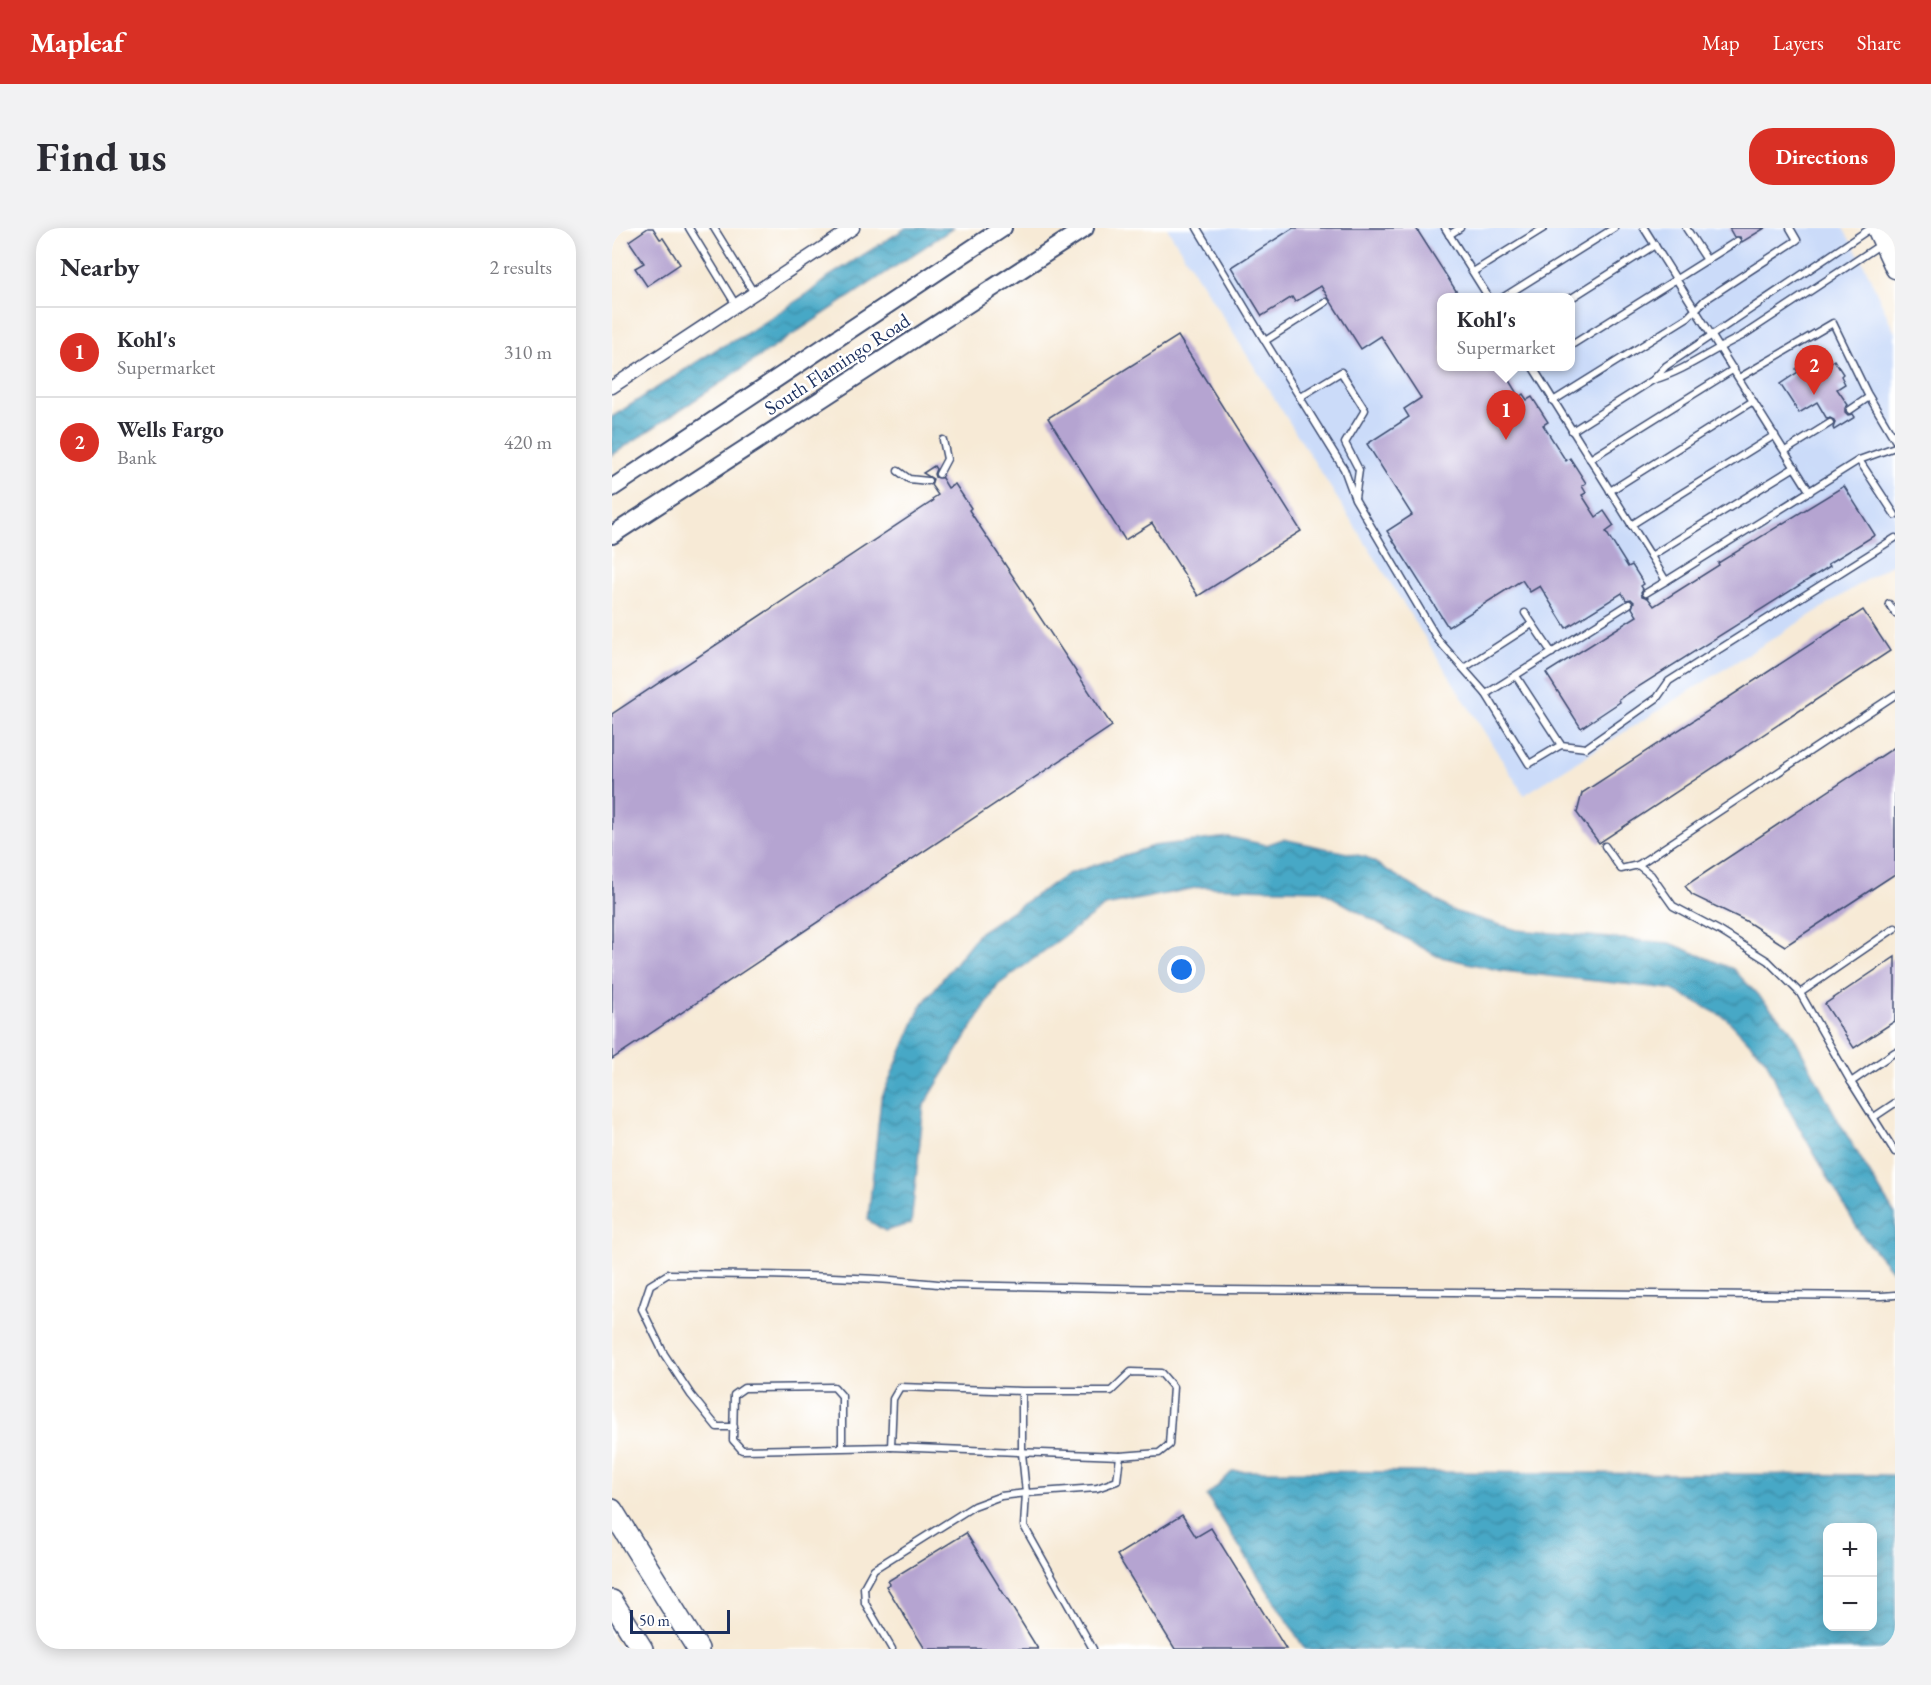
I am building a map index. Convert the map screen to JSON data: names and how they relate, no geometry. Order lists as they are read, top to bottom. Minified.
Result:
{"streets":{"main road":["South Flamingo Road"]},"scale_bar":"50 m","page":{"header":"Mapleaf","nav":["Map","Layers","Share"],"buttons":"Directions","title":"Find us","heading":["Nearby","2 results"],"popup":["Kohl's","Supermarket"],"list":[{"mark":"1","name":"Kohl's","note":"Supermarket","value":"310 m"},{"mark":"2","name":"Wells Fargo","note":"Bank","value":"420 m"}],"pins":["2","1"],"map_buttons":["+","−"],"scale":"50 m"}}
